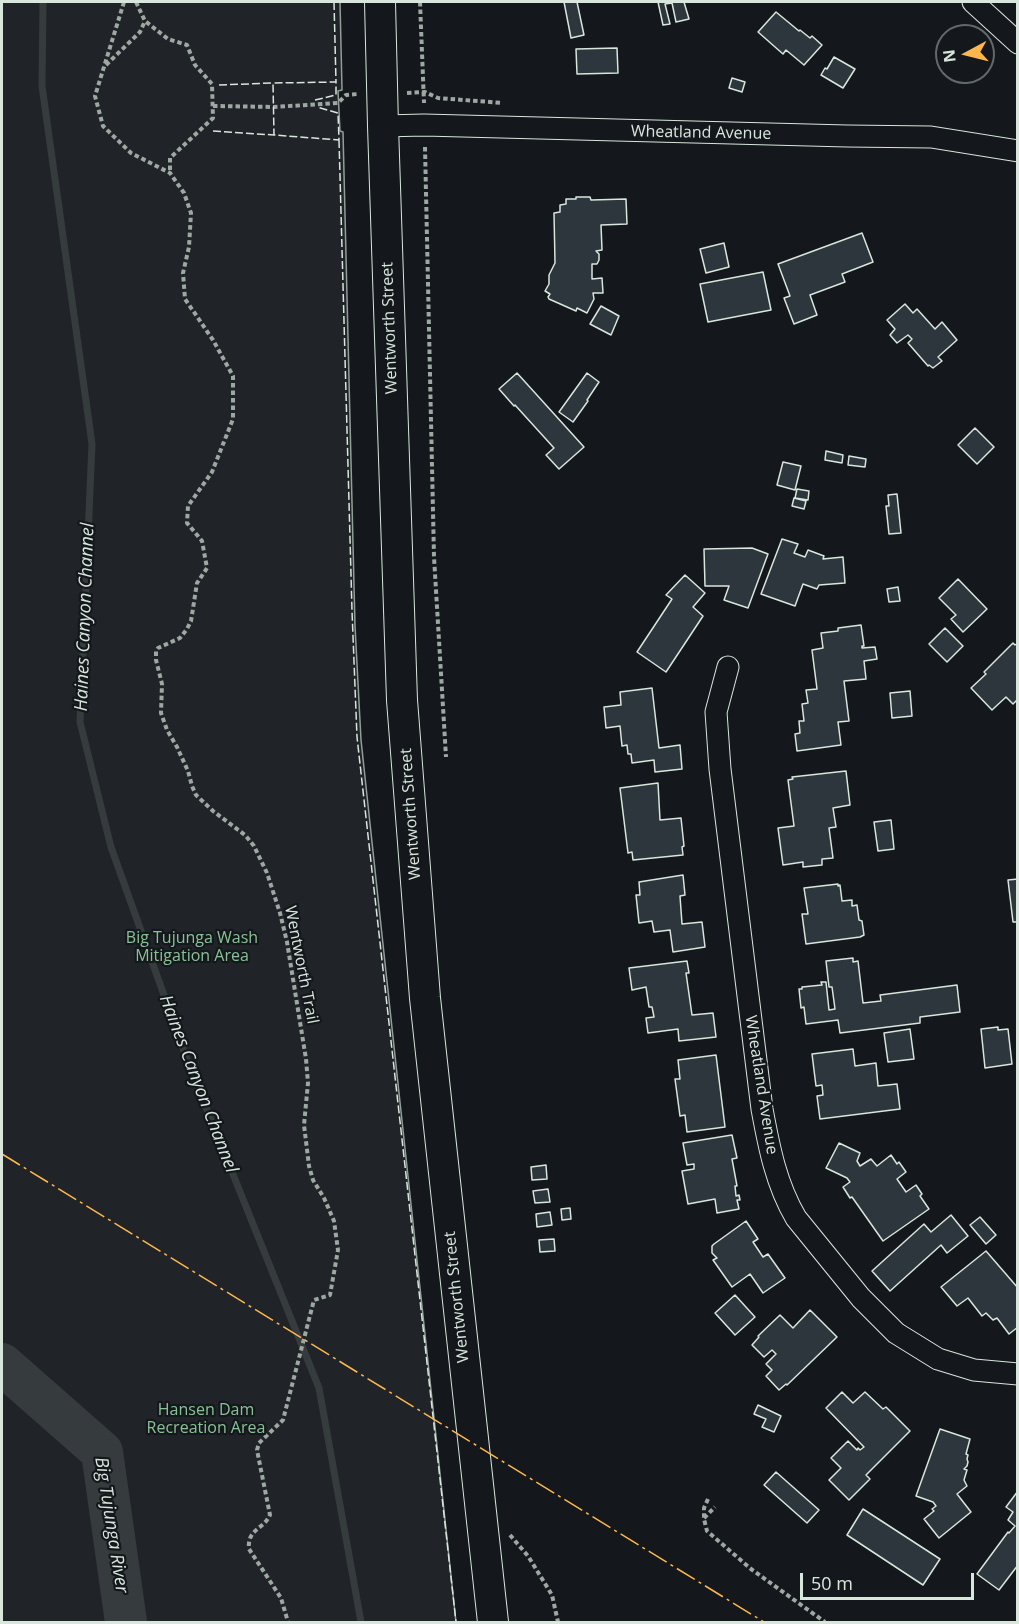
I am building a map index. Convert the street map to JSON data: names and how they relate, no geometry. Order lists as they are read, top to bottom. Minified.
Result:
{"streets":{"main road":["Wentworth Street"],"street":["Wheatland Avenue"],"path":["Wentworth Trail"]},"crossings":[["Wheatland Avenue","Wentworth Street"]],"water":["Haines Canyon Channel","Big Tujunga River"],"parks":["Big Tujunga Wash Mitigation Area","Hansen Dam Recreation Area"],"scale_bar":"50 m","north":"left"}
